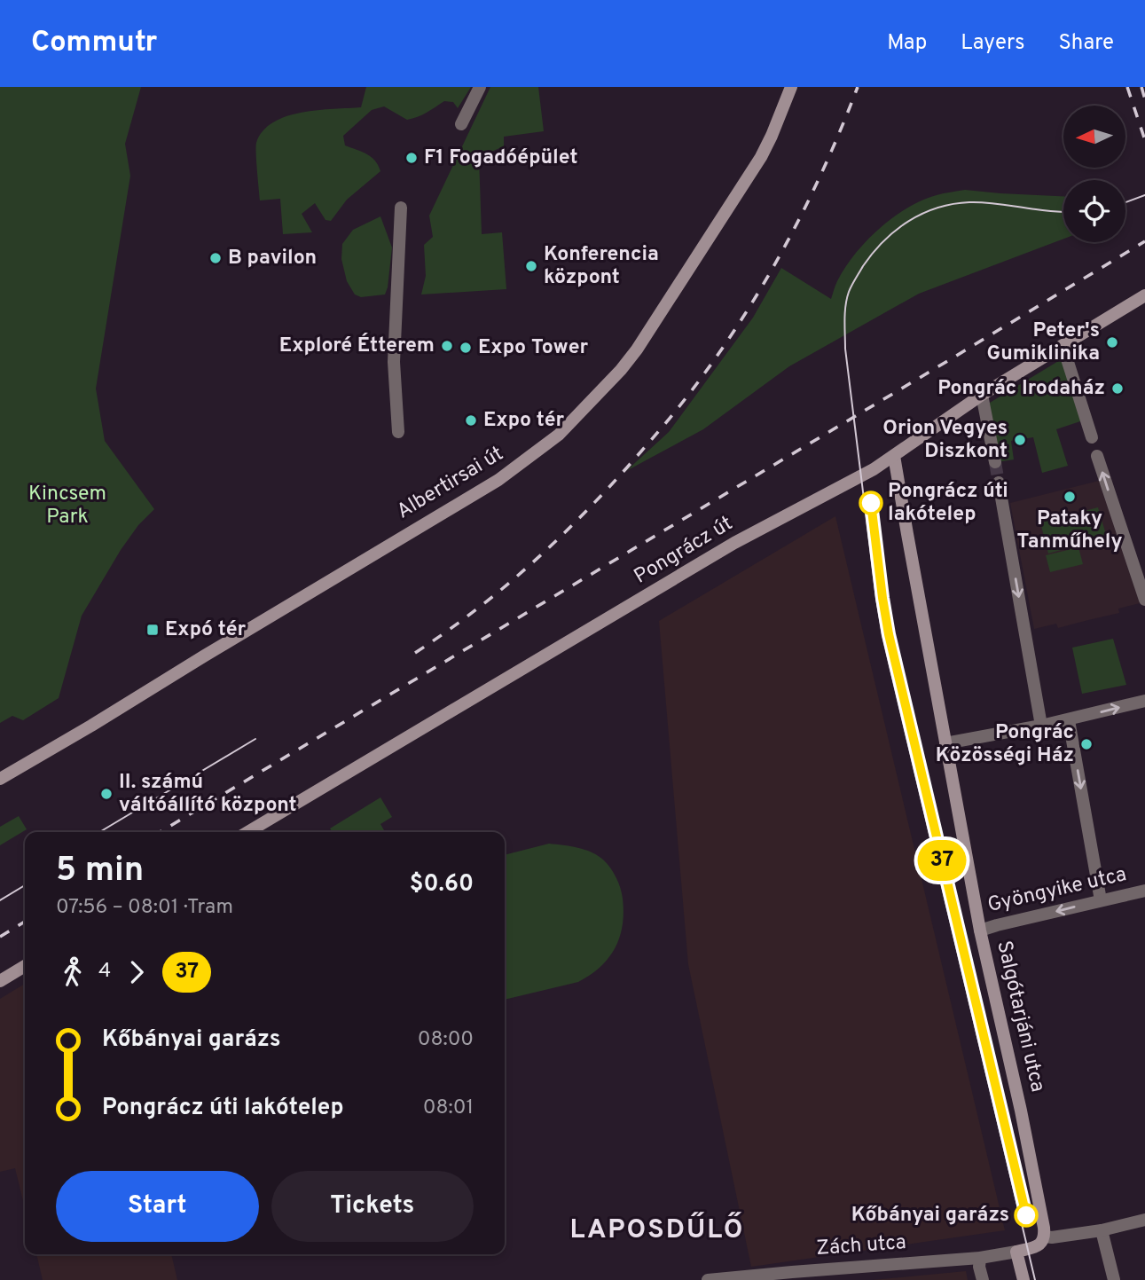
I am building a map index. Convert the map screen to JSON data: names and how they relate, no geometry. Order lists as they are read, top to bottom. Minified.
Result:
{"streets":{"street":["Albertirsai út","Pongrácz út","Gyöngyike utca","Salgótarjáni utca","Zách utca"]},"crossings":[["Pongrácz út","Salgótarjáni utca"],["Gyöngyike utca","Salgótarjáni utca"]],"one_way":["Gyöngyike utca"],"districts":["LAPOSDŰLŐ"],"parks":["Kincsem Park"],"places":{"other":["F1 Fogadóépület","B pavilon","Konferencia központ","Peter's Gumiklinika","Exploré Étterem","Expo Tower","Pongrác Irodaház","Expo tér","Orion Vegyes Diszkont","Pataky Tanműhely","Pongrácz úti lakótelep","Pongrác Közösségi Ház","II. számú váltóállító központ","Kőbányai garázs"],"transit":["Expó tér"]},"lines":["tram line 37"],"north":"left","page":{"header":"Commutr","nav":["Map","Layers","Share"],"on_map":"37","heading":["5 min","07:56 – 08:01 · Tram","$0.60"],"legs":["4","37"],"list":[{"name":"Kőbányai garázs","value":"08:00"},{"name":"Pongrácz úti lakótelep","value":"08:01"}],"buttons":["Start","Tickets"]}}
